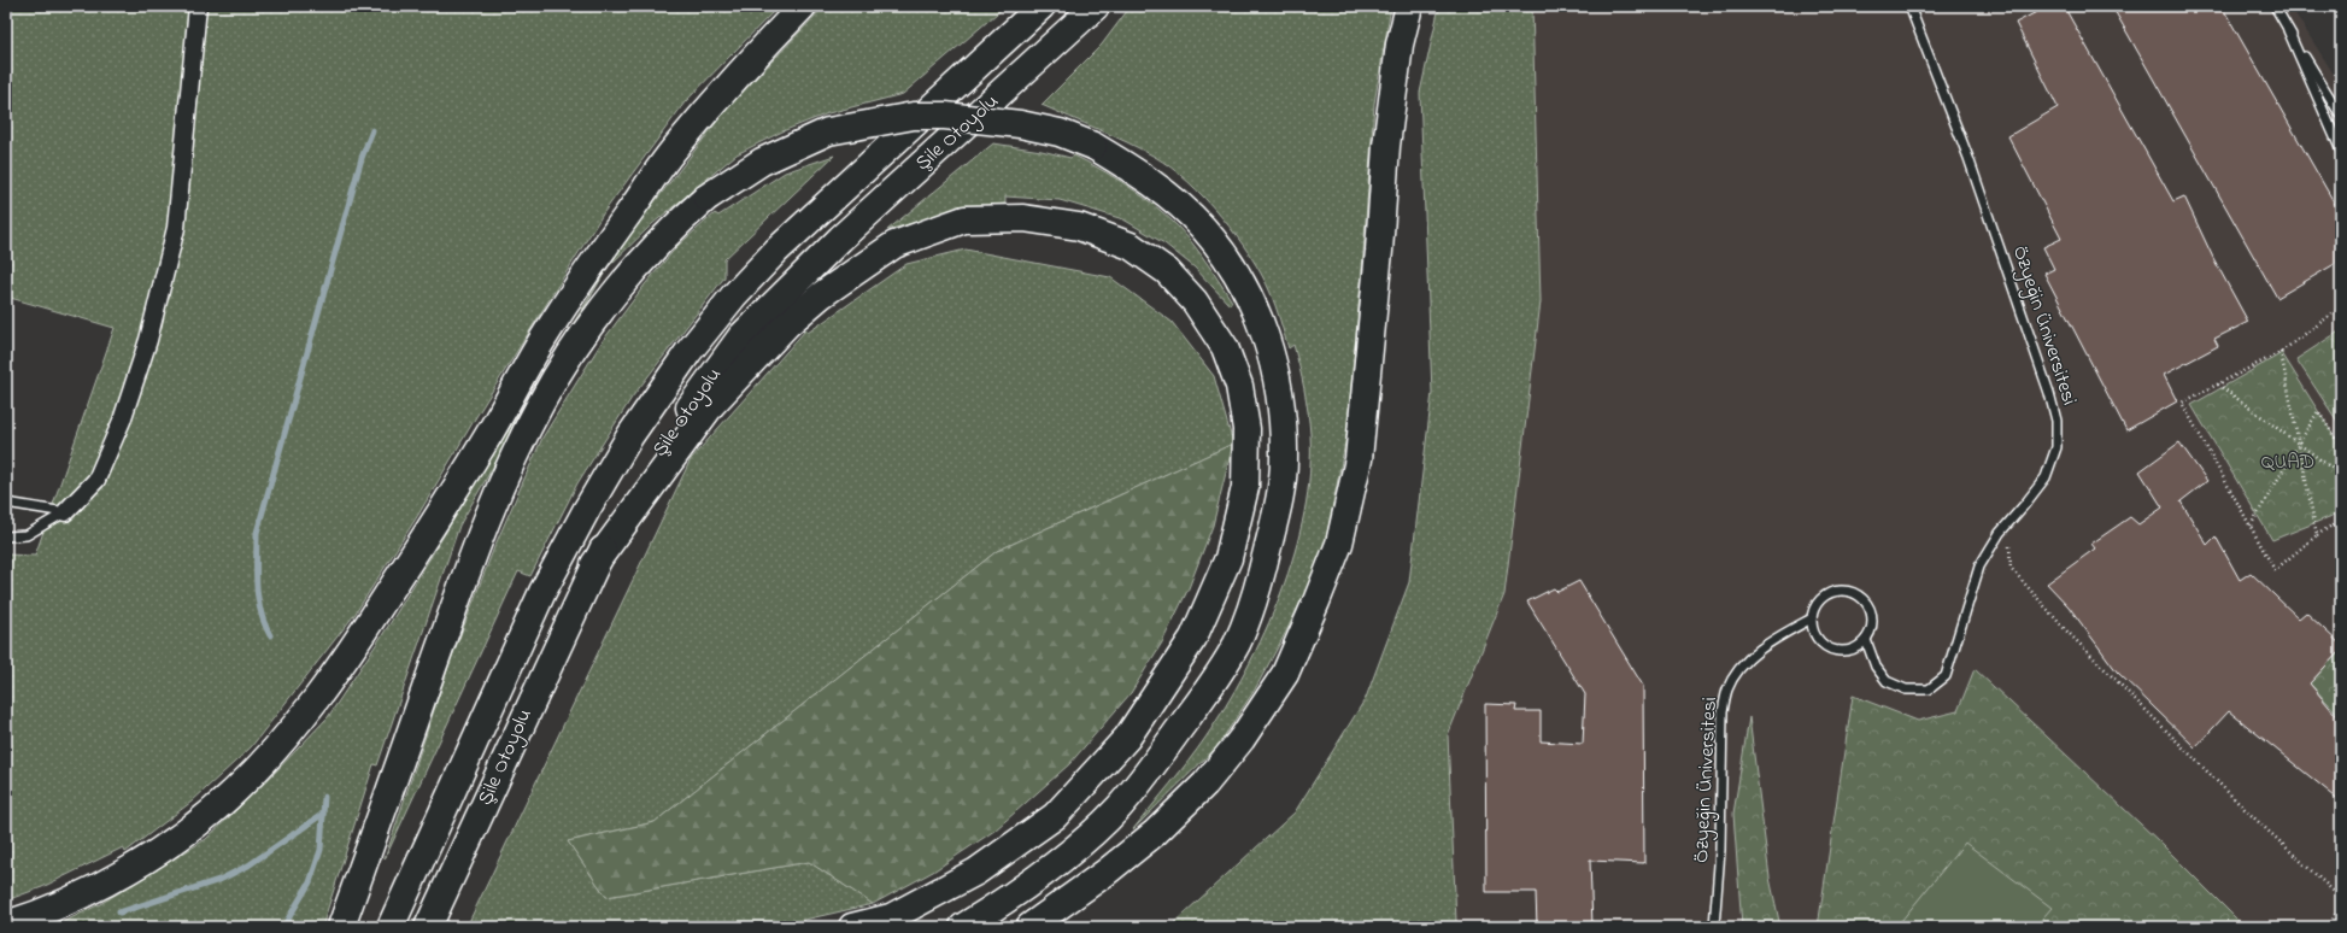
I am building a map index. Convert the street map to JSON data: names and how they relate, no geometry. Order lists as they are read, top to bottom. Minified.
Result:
{"streets":{"highway":["Şile Otoyolu"],"lane":["Özyeğin Üniversitesi"]},"parks":["QUAD"]}
